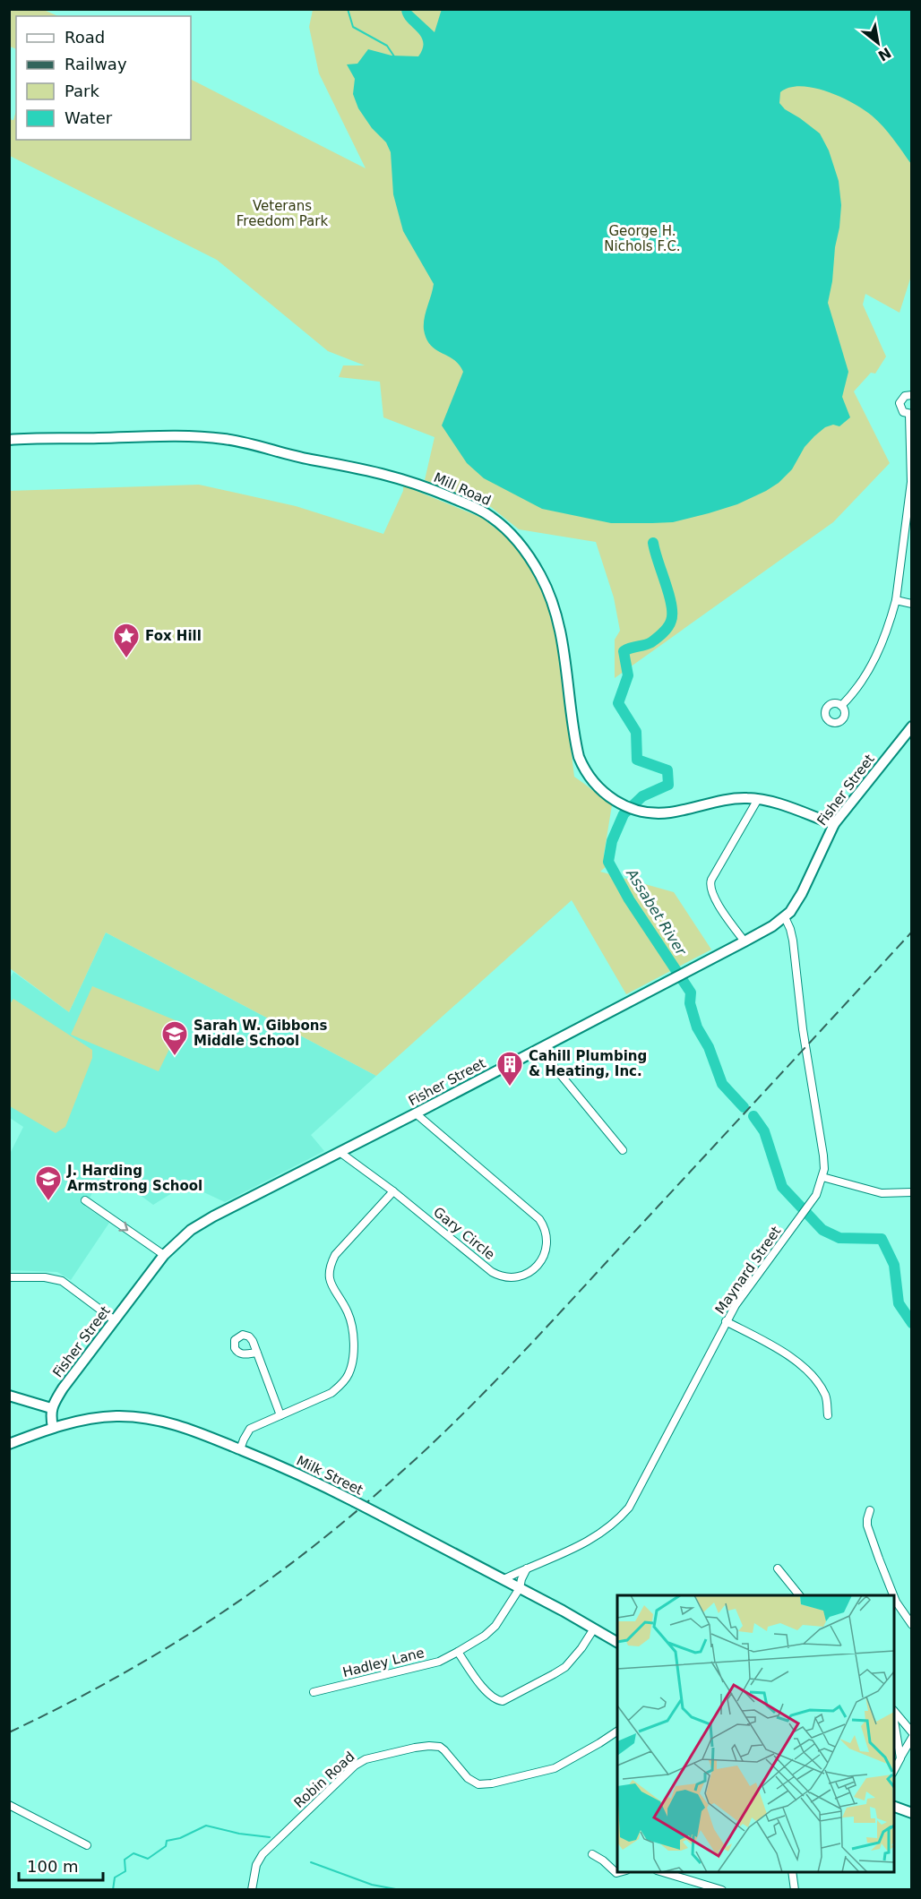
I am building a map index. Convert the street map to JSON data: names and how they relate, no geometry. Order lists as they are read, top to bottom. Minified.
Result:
{"streets":{"main road":["Mill Road","Fisher Street","Milk Street"],"street":["Gary Circle","Maynard Street","Hadley Lane","Robin Road"]},"crossings":[["Mill Road","Fisher Street"],["Fisher Street","Gary Circle"],["Fisher Street","Maynard Street"],["Maynard Street","Milk Street"],["Milk Street","Hadley Lane"]],"water":["Assabet River"],"parks":["Veterans Freedom Park","George H. Nichols F.C."],"places":{"place":["Fox Hill"],"school or university":["Sarah W. Gibbons Middle School","J. Harding Armstrong School"],"building":["Cahill Plumbing & Heating, Inc."]},"legend":["Road","Railway","Park","Water"],"scale_bar":"100 m","north":"bottom right"}
